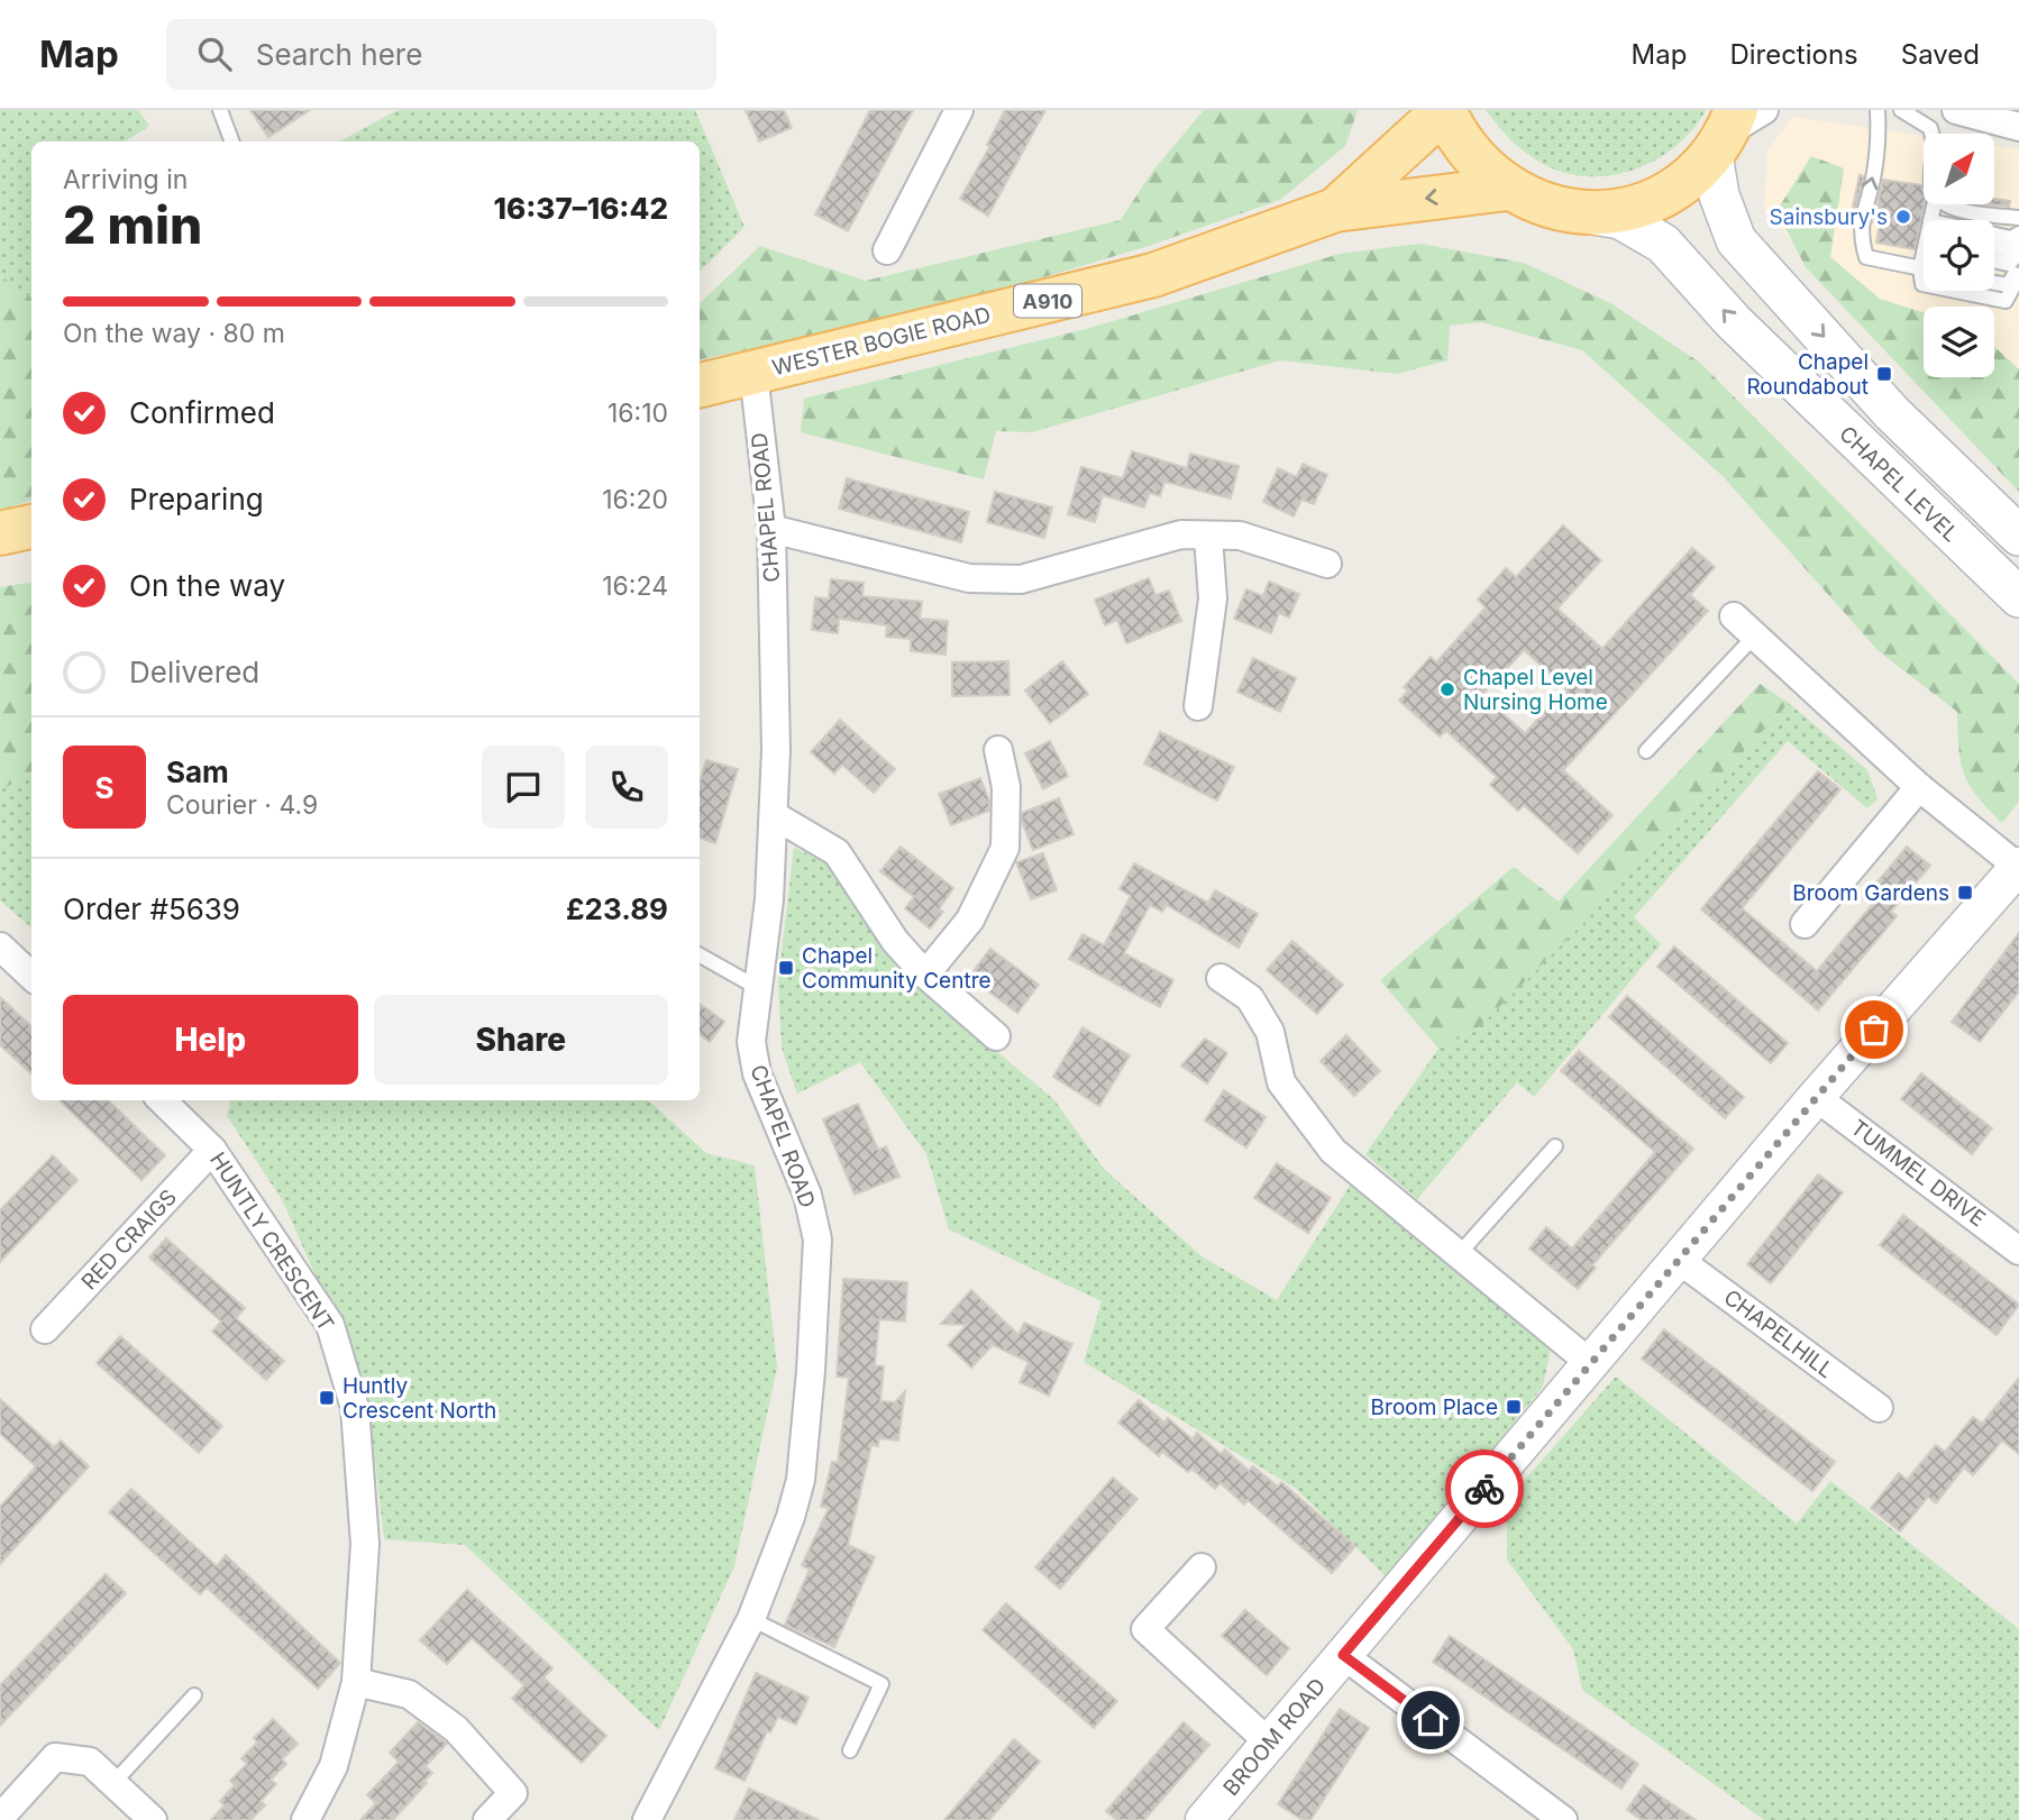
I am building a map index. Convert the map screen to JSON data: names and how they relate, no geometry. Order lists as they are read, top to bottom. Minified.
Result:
{"streets":{"main road":["A910","WESTER BOGIE ROAD","CHAPEL LEVEL"],"street":["CHAPEL ROAD","TUMMEL DRIVE","RED CRAIGS","HUNTLY CRESCENT","CHAPELHILL","BROOM ROAD"]},"crossings":[["A910","WESTER BOGIE ROAD"],["A910","CHAPEL LEVEL"],["WESTER BOGIE ROAD","CHAPEL ROAD"],["TUMMEL DRIVE","BROOM ROAD"],["RED CRAIGS","HUNTLY CRESCENT"],["CHAPELHILL","BROOM ROAD"]],"places":{"other":["Sainsbury's","Chapel Level Nursing Home"],"transit":["Chapel Roundabout","Broom Gardens","Chapel Community Centre","Huntly Crescent North","Broom Place"]},"north":"top right","page":{"header":"Map","search":"Search here","nav":["Map","Directions","Saved"],"heading":["2 min","Arriving in","16:37–16:42"],"panel":["Sam","Courier · 4.9","Order #5639","£23.89"],"bar":"On the way · 80 m","list":[["Confirmed","16:10"],["Preparing","16:20"],["On the way","16:24"],"Delivered"],"round":"S","buttons":["Help","Share"]}}
